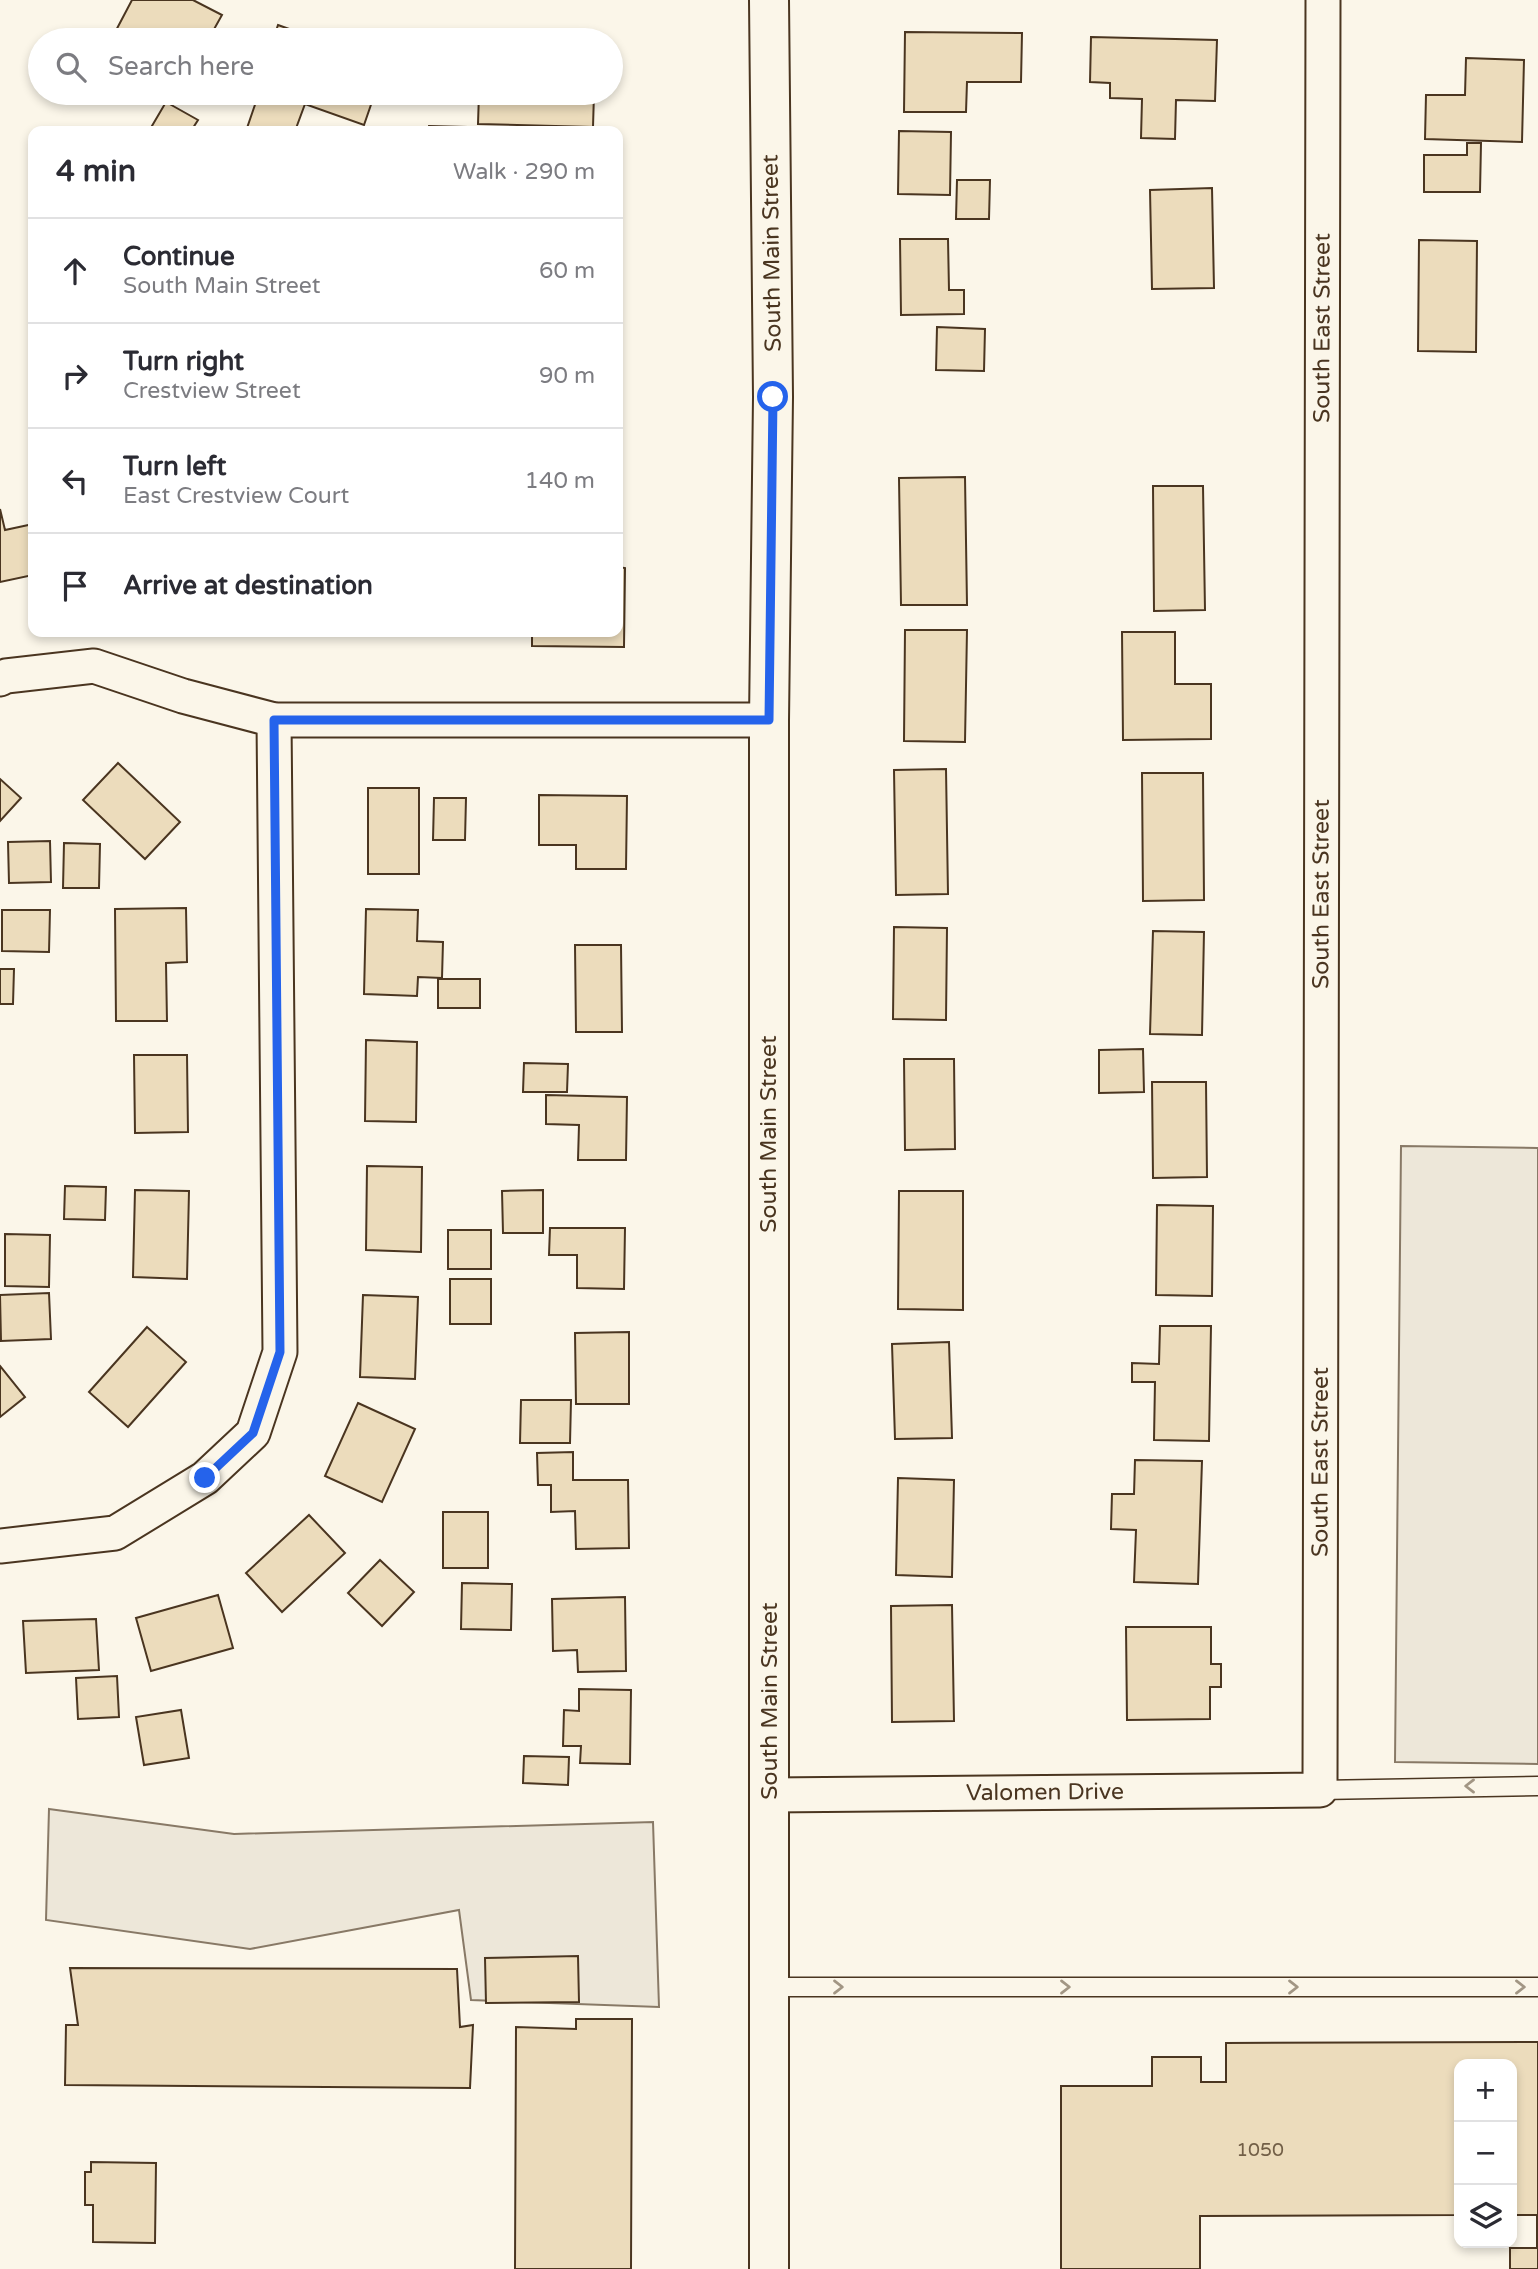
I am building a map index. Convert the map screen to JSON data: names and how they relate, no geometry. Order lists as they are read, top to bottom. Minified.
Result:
{"streets":{"street":["South Main Street","South East Street","Valomen Drive"]},"crossings":[["South Main Street","Valomen Drive"],["South East Street","Valomen Drive"]],"house_numbers":["1050"],"page":{"search":"Search here","heading":["4 min","Walk · 290 m"],"list":[["Continue","South Main Street","60 m"],["Turn right","Crestview Street","90 m"],["Turn left","East Crestview Court","140 m"],"Arrive at destination"],"map_buttons":["+","−"]}}
